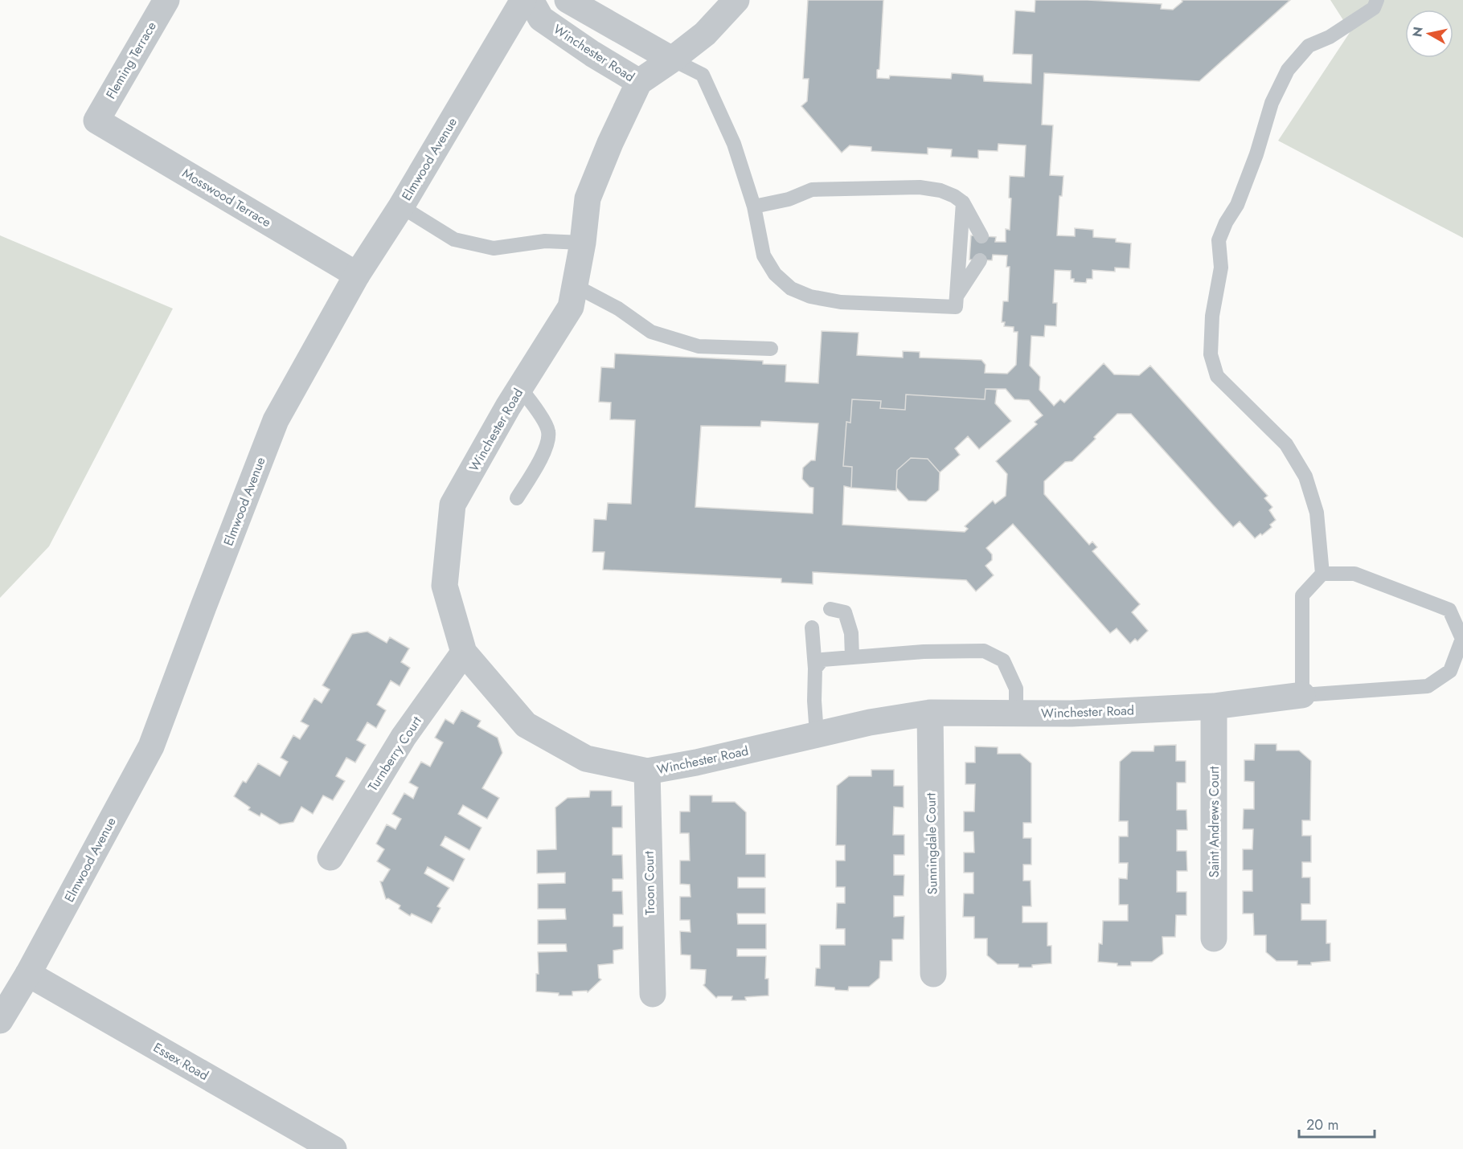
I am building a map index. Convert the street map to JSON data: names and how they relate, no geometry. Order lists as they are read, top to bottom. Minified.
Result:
{"streets":{"street":["Winchester Road","Fleming Terrace","Elmwood Avenue","Mosswood Terrace","Turnberry Court","Saint Andrews Court","Sunningdale Court","Troon Court","Essex Road"]},"crossings":[["Winchester Road","Turnberry Court"],["Winchester Road","Saint Andrews Court"],["Winchester Road","Sunningdale Court"],["Winchester Road","Troon Court"],["Fleming Terrace","Mosswood Terrace"],["Elmwood Avenue","Mosswood Terrace"],["Elmwood Avenue","Essex Road"]],"scale_bar":"20 m","north":"left"}
